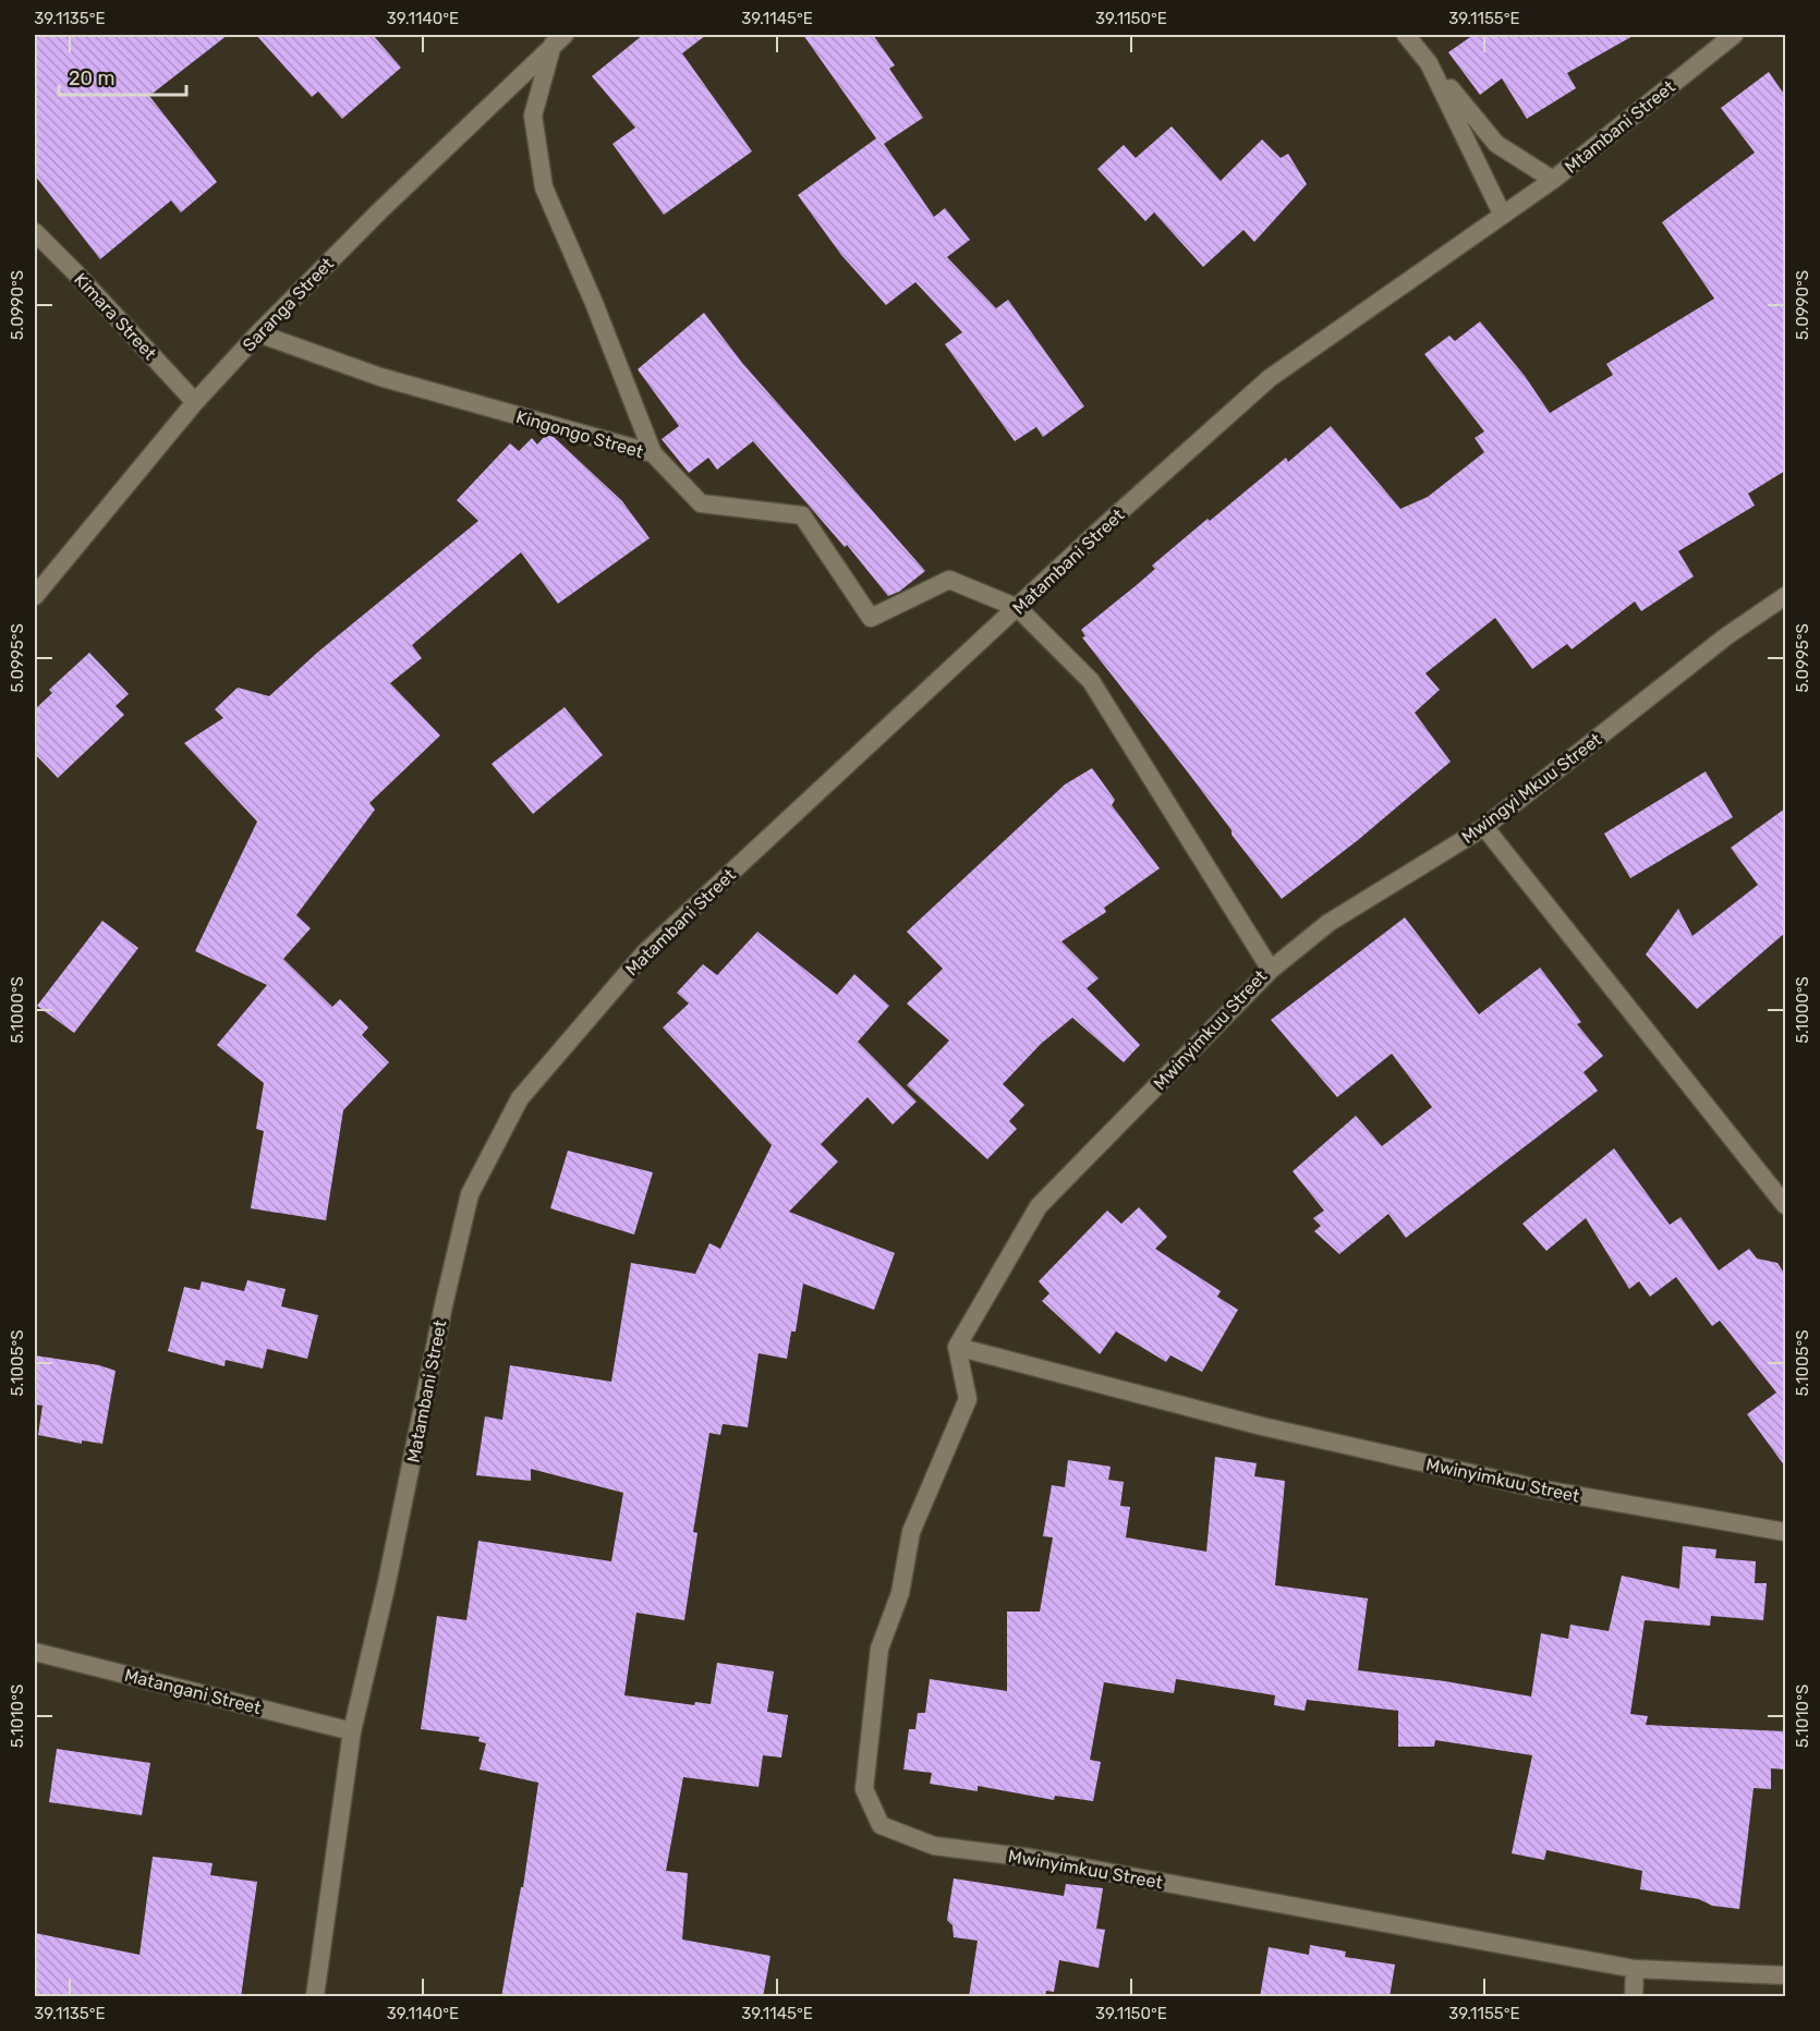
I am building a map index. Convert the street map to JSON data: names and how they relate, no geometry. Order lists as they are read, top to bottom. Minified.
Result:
{"streets":{"street":["Mtambani Street","Saranga Street","Kimara Street","Kingongo Street","Matambani Street","Mwingyi Mkuu Street","Mwinyimkuu Street","Matangani Street"]},"crossings":[["Mtambani Street","Matambani Street"],["Saranga Street","Kimara Street"],["Saranga Street","Kingongo Street"],["Kingongo Street","Matambani Street"],["Kingongo Street","Mwinyimkuu Street"],["Matambani Street","Mwinyimkuu Street"],["Matambani Street","Matangani Street"],["Mwingyi Mkuu Street","Mwinyimkuu Street"]],"scale_bar":"20 m","coordinates":["39.1135°E","39.1140°E","39.1145°E","39.1150°E","39.1155°E","5.0990°S","5.0995°S","5.1000°S","5.1005°S","5.1010°S"]}
